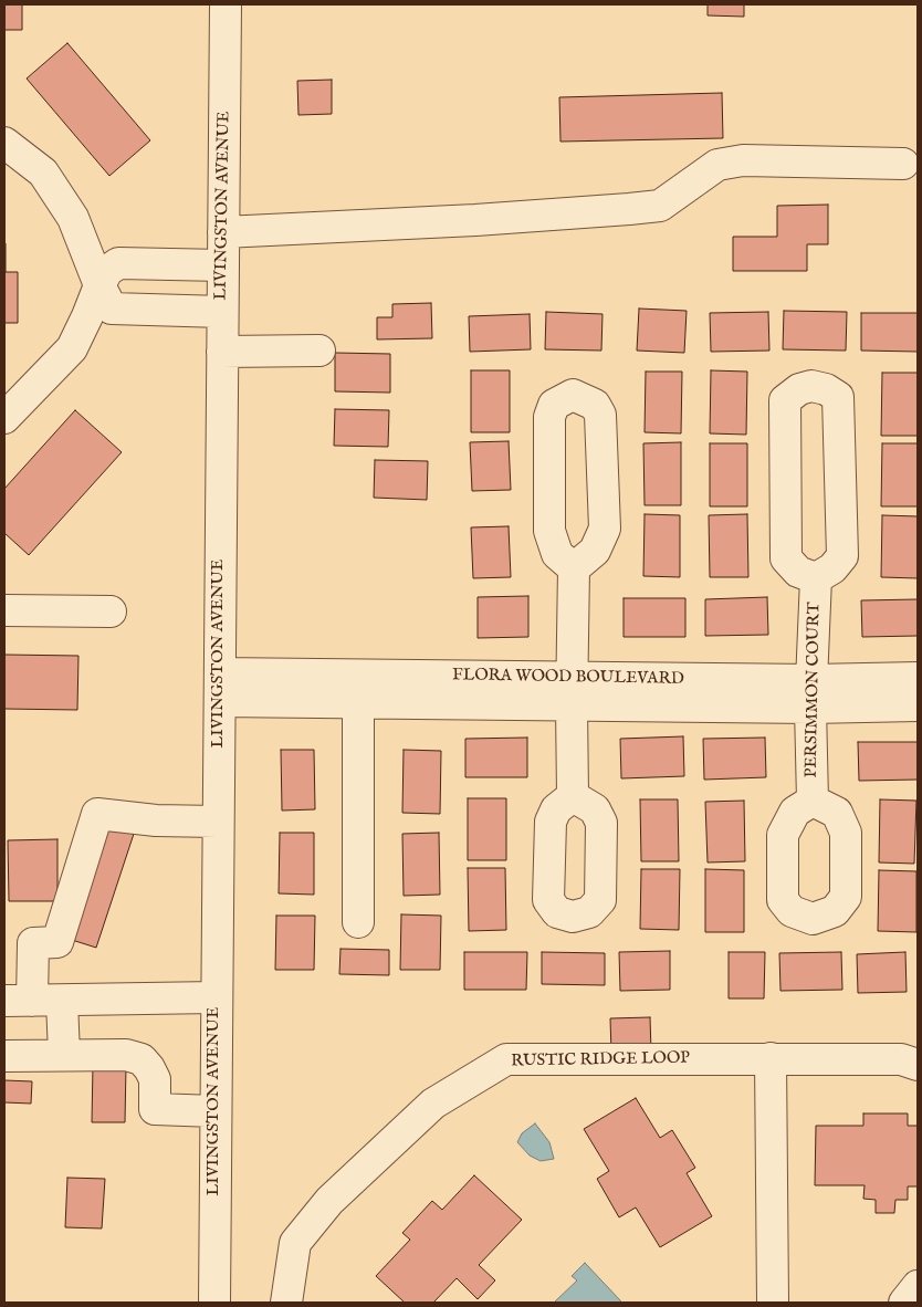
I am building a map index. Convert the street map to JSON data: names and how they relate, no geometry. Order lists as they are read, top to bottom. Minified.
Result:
{"streets":{"street":["LIVINGSTON AVENUE","FLORA WOOD BOULEVARD","PERSIMMON COURT","RUSTIC RIDGE LOOP"]},"crossings":[["LIVINGSTON AVENUE","FLORA WOOD BOULEVARD"],["FLORA WOOD BOULEVARD","PERSIMMON COURT"]]}
